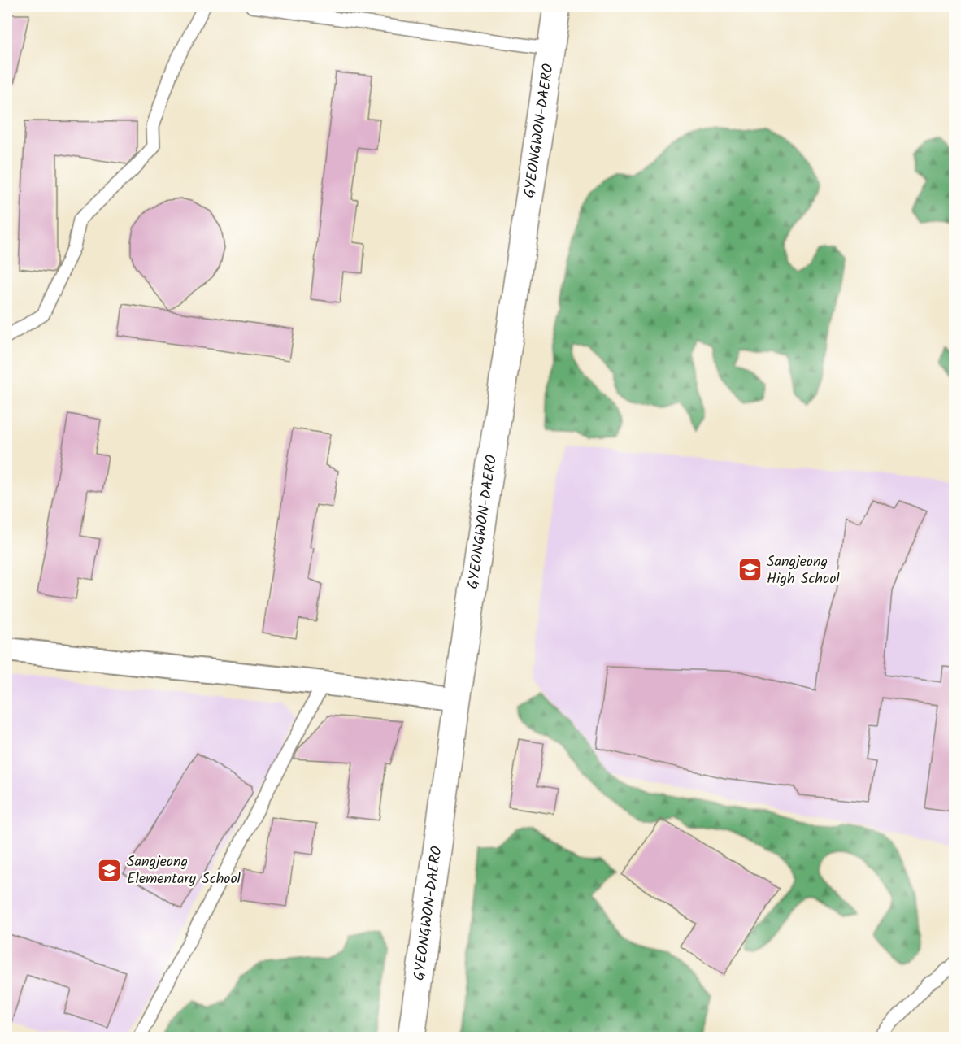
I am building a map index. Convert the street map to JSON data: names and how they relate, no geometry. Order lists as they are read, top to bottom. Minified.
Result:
{"streets":{"main road":["GYEONGWON-DAERO"]},"places":{"school or university":["Sangjeong High School","Sangjeong Elementary School"]}}
